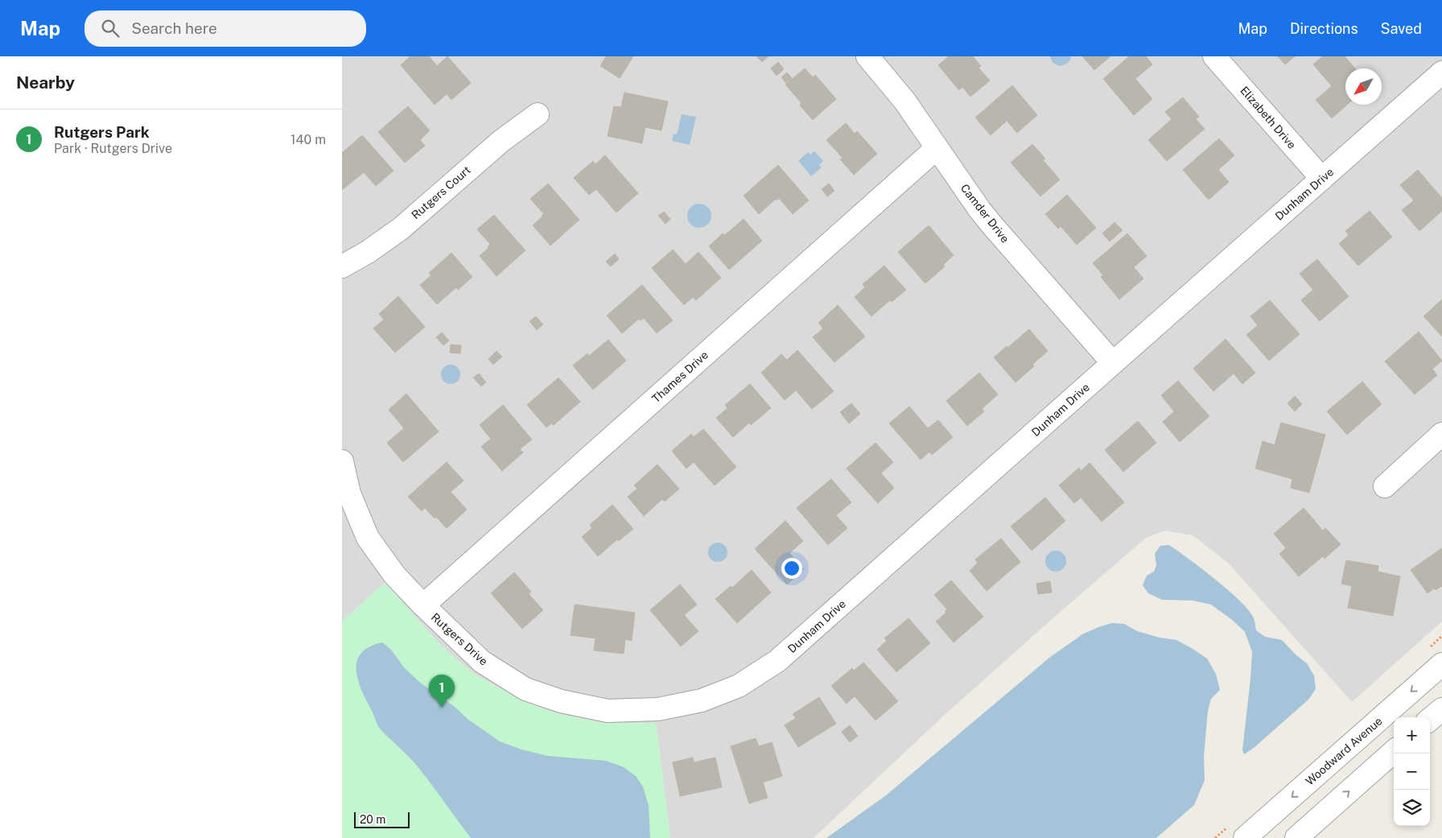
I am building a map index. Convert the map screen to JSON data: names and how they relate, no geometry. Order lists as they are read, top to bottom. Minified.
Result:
{"streets":{"street":["Elizabeth Drive","Rutgers Court","Dunham Drive","Camder Drive","Thames Drive","Rutgers Drive","Woodward Avenue"]},"crossings":[["Elizabeth Drive","Dunham Drive"],["Dunham Drive","Camder Drive"],["Dunham Drive","Rutgers Drive"],["Camder Drive","Thames Drive"],["Thames Drive","Rutgers Drive"]],"scale_bar":"20 m","north":"bottom left","page":{"header":"Map","search":"Search here","nav":["Map","Directions","Saved"],"heading":"Nearby","list":[{"mark":"1","name":"Rutgers Park","note":"Park · Rutgers Drive","value":"140 m"}],"pins":"1","map_buttons":["+","−"],"scale":"20 m"}}
